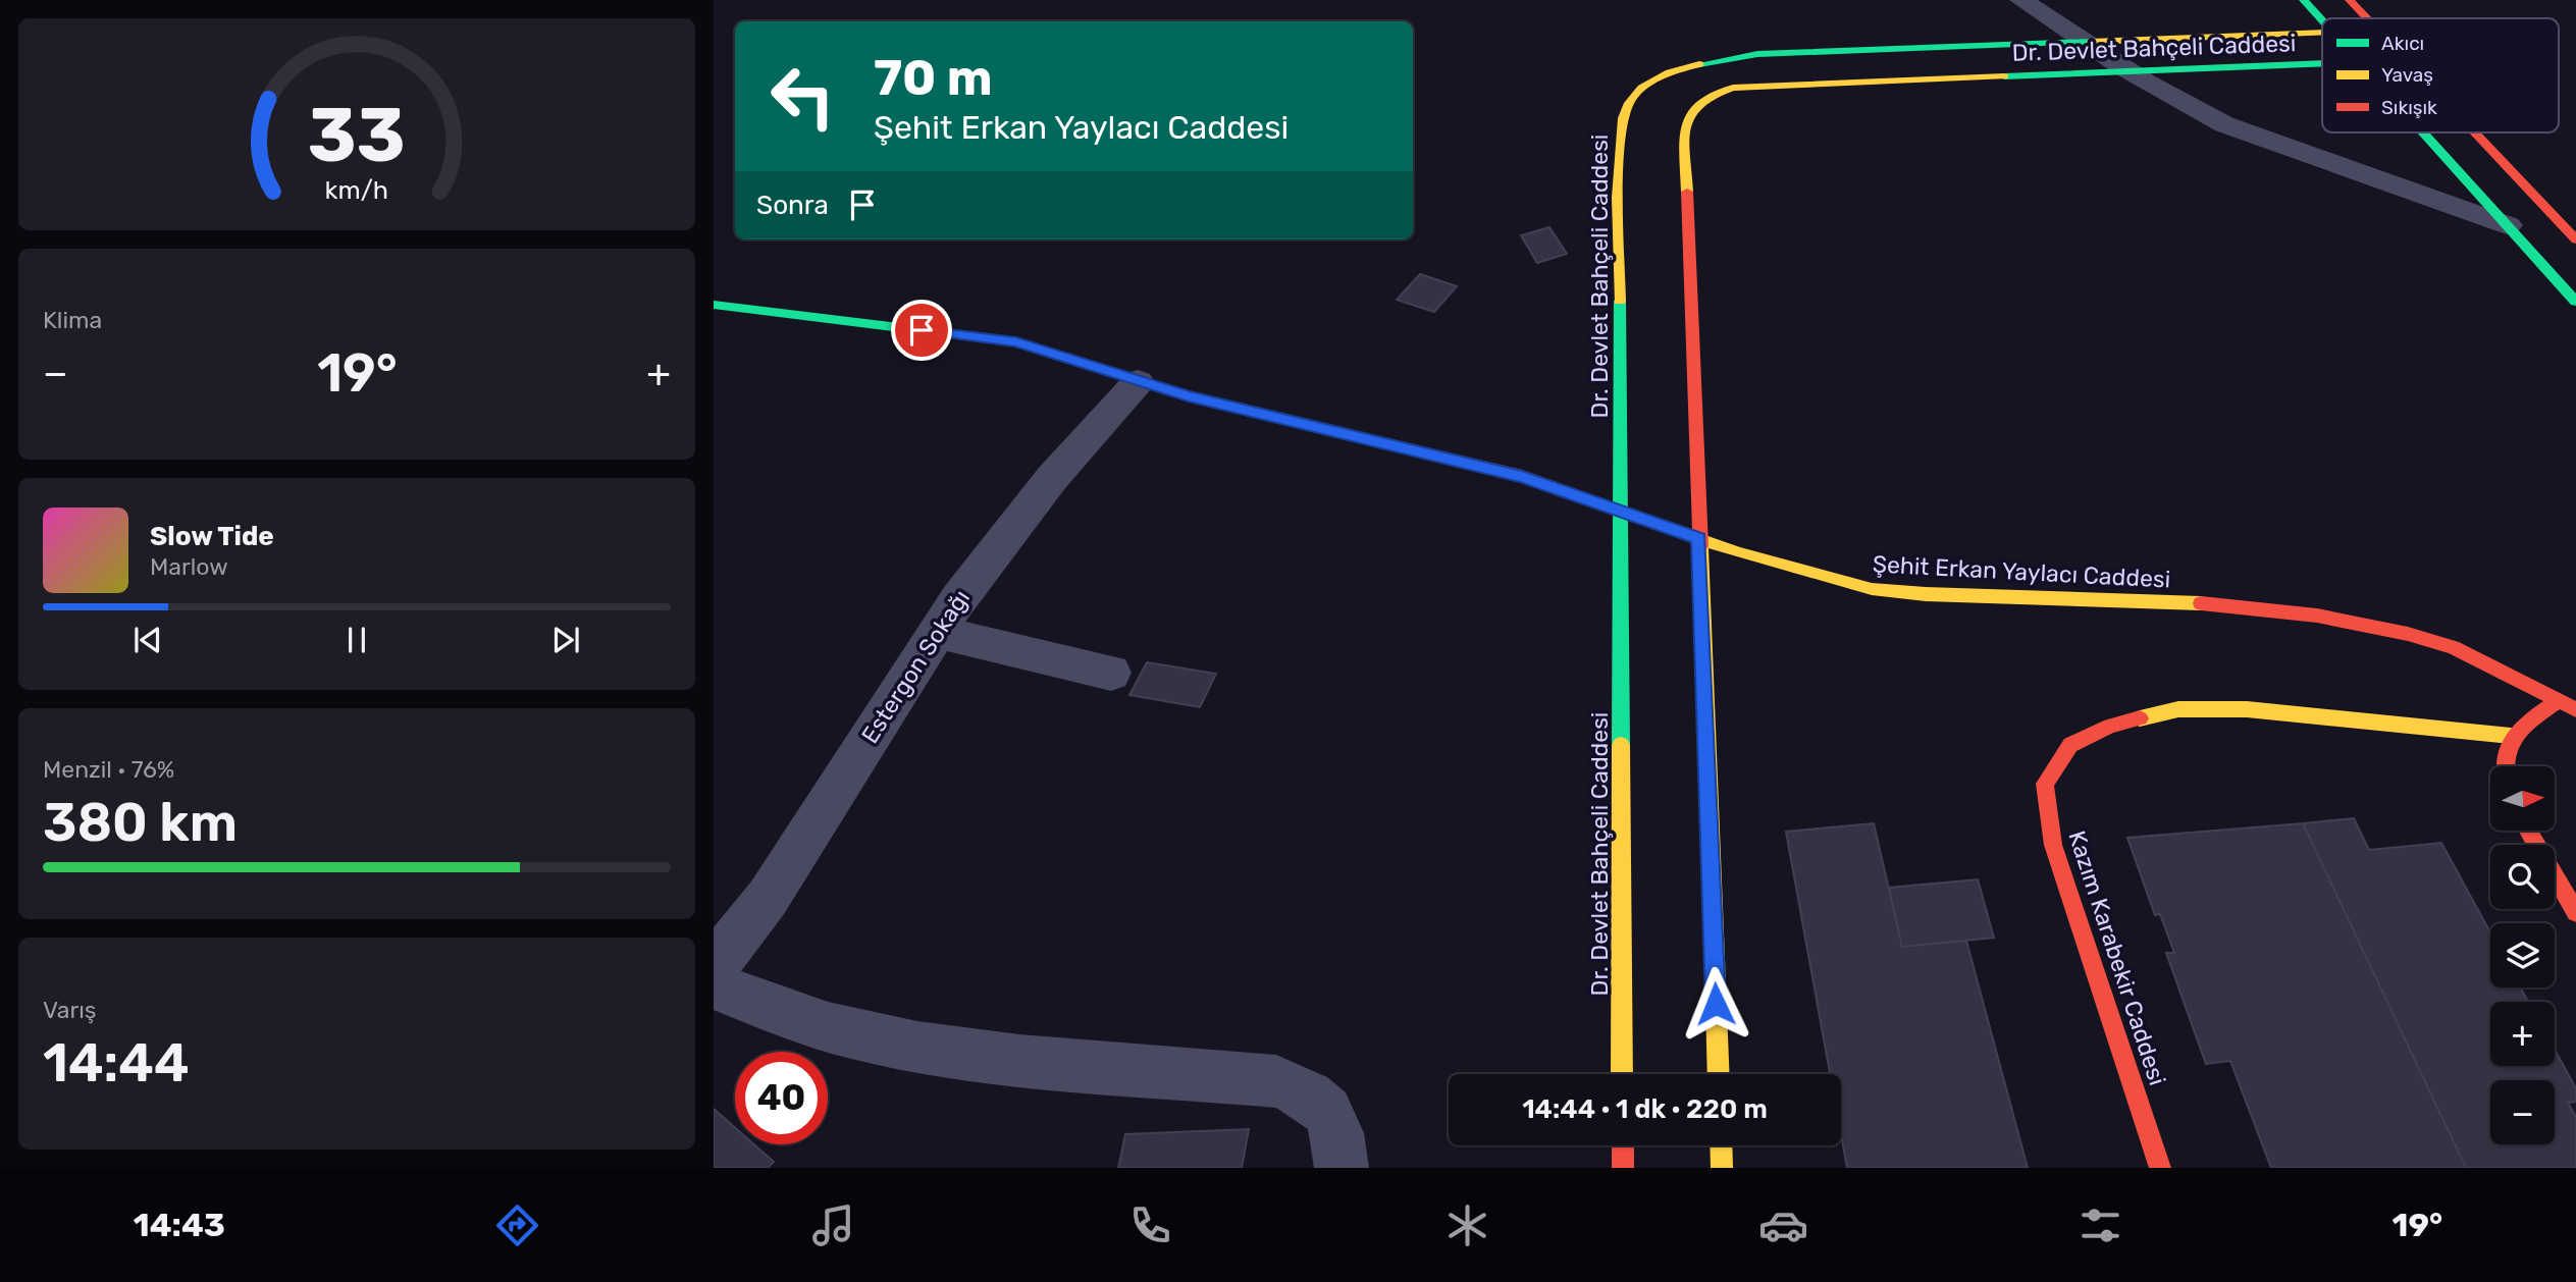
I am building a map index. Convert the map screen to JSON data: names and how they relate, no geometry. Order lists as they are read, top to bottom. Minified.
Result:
{"streets":{"street":["Dr. Devlet Bahçeli Caddesi","Şehit Erkan Yaylacı Caddesi","Estergon Sokağı","Kazım Karabekir Caddesi"]},"crossings":[["Dr. Devlet Bahçeli Caddesi","Şehit Erkan Yaylacı Caddesi"],["Şehit Erkan Yaylacı Caddesi","Estergon Sokağı"]],"legend":["Akıcı","Yavaş","Sıkışık"],"north":"right","page":{"turn":["70 m","Şehit Erkan Yaylacı Caddesi"],"then":"Sonra","tile":["Klima",["Menzil · 76%","380 km"],["Varış","14:44"]],"heat":["−","19°","+"],"song":["Slow Tide","Marlow"],"map_buttons":["+","−"],"limit":"40","trip":"14:44 · 1 dk · 220 m","tabs":["14:43","19°"],"gauge":["33","km/h"]}}
